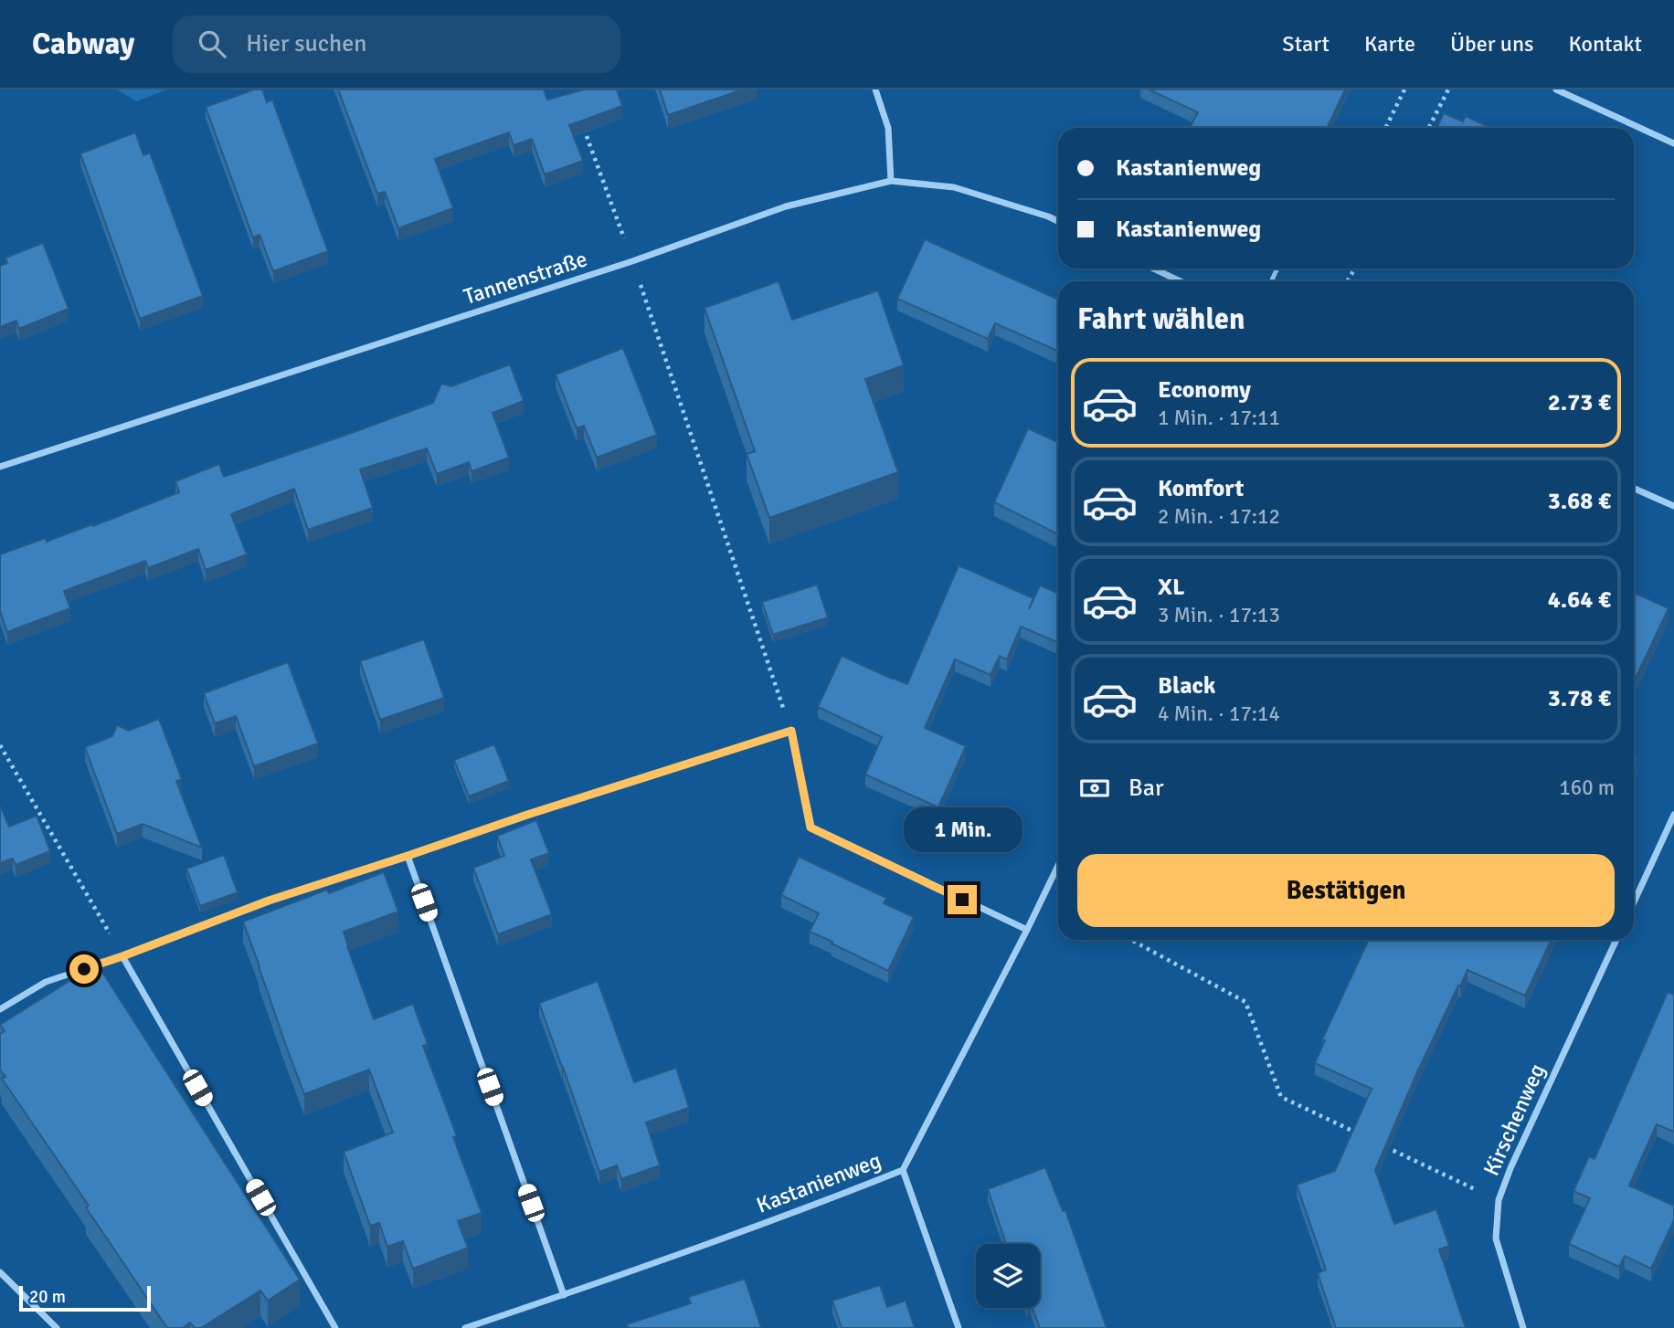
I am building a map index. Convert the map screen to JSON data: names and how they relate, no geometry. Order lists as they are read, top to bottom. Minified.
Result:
{"streets":{"street":["Tannenstraße","Kirschenweg","Kastanienweg"]},"scale_bar":"20 m","page":{"header":"Cabway","search":"Hier suchen","nav":["Start","Karte","Über uns","Kontakt"],"banner":["Kastanienweg","Kastanienweg"],"heading":"Fahrt wählen","list":[{"name":"Economy","note":"1 Min. · 17:11","value":"2.73 €"},{"name":"Komfort","note":"2 Min. · 17:12","value":"3.68 €"},{"name":"XL","note":"3 Min. · 17:13","value":"4.64 €"},{"name":"Black","note":"4 Min. · 17:14","value":"3.78 €"}],"pay":["Bar","160 m"],"bubble":"1 Min.","buttons":"Bestätigen","scale":"20 m"}}
